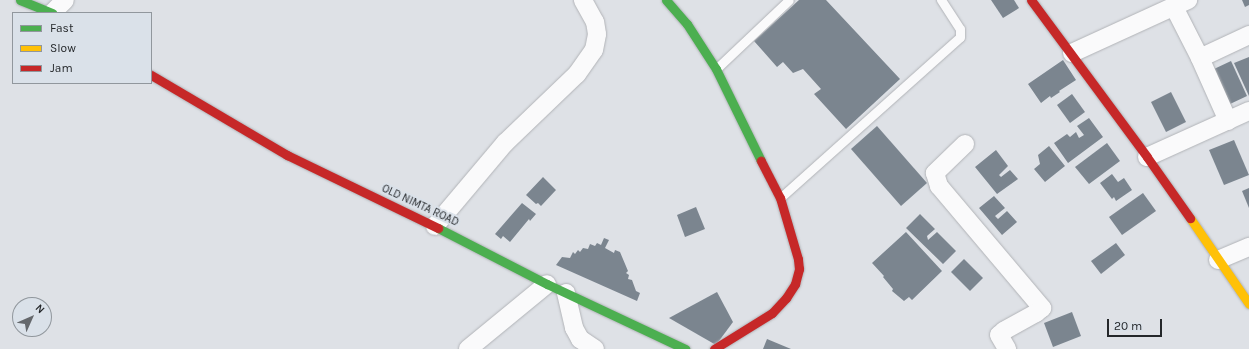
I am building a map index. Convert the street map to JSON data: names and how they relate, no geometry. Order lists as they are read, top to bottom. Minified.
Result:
{"streets":{"street":["OLD NIMTA ROAD"]},"legend":["Fast","Slow","Jam"],"scale_bar":"20 m","north":"top right"}
